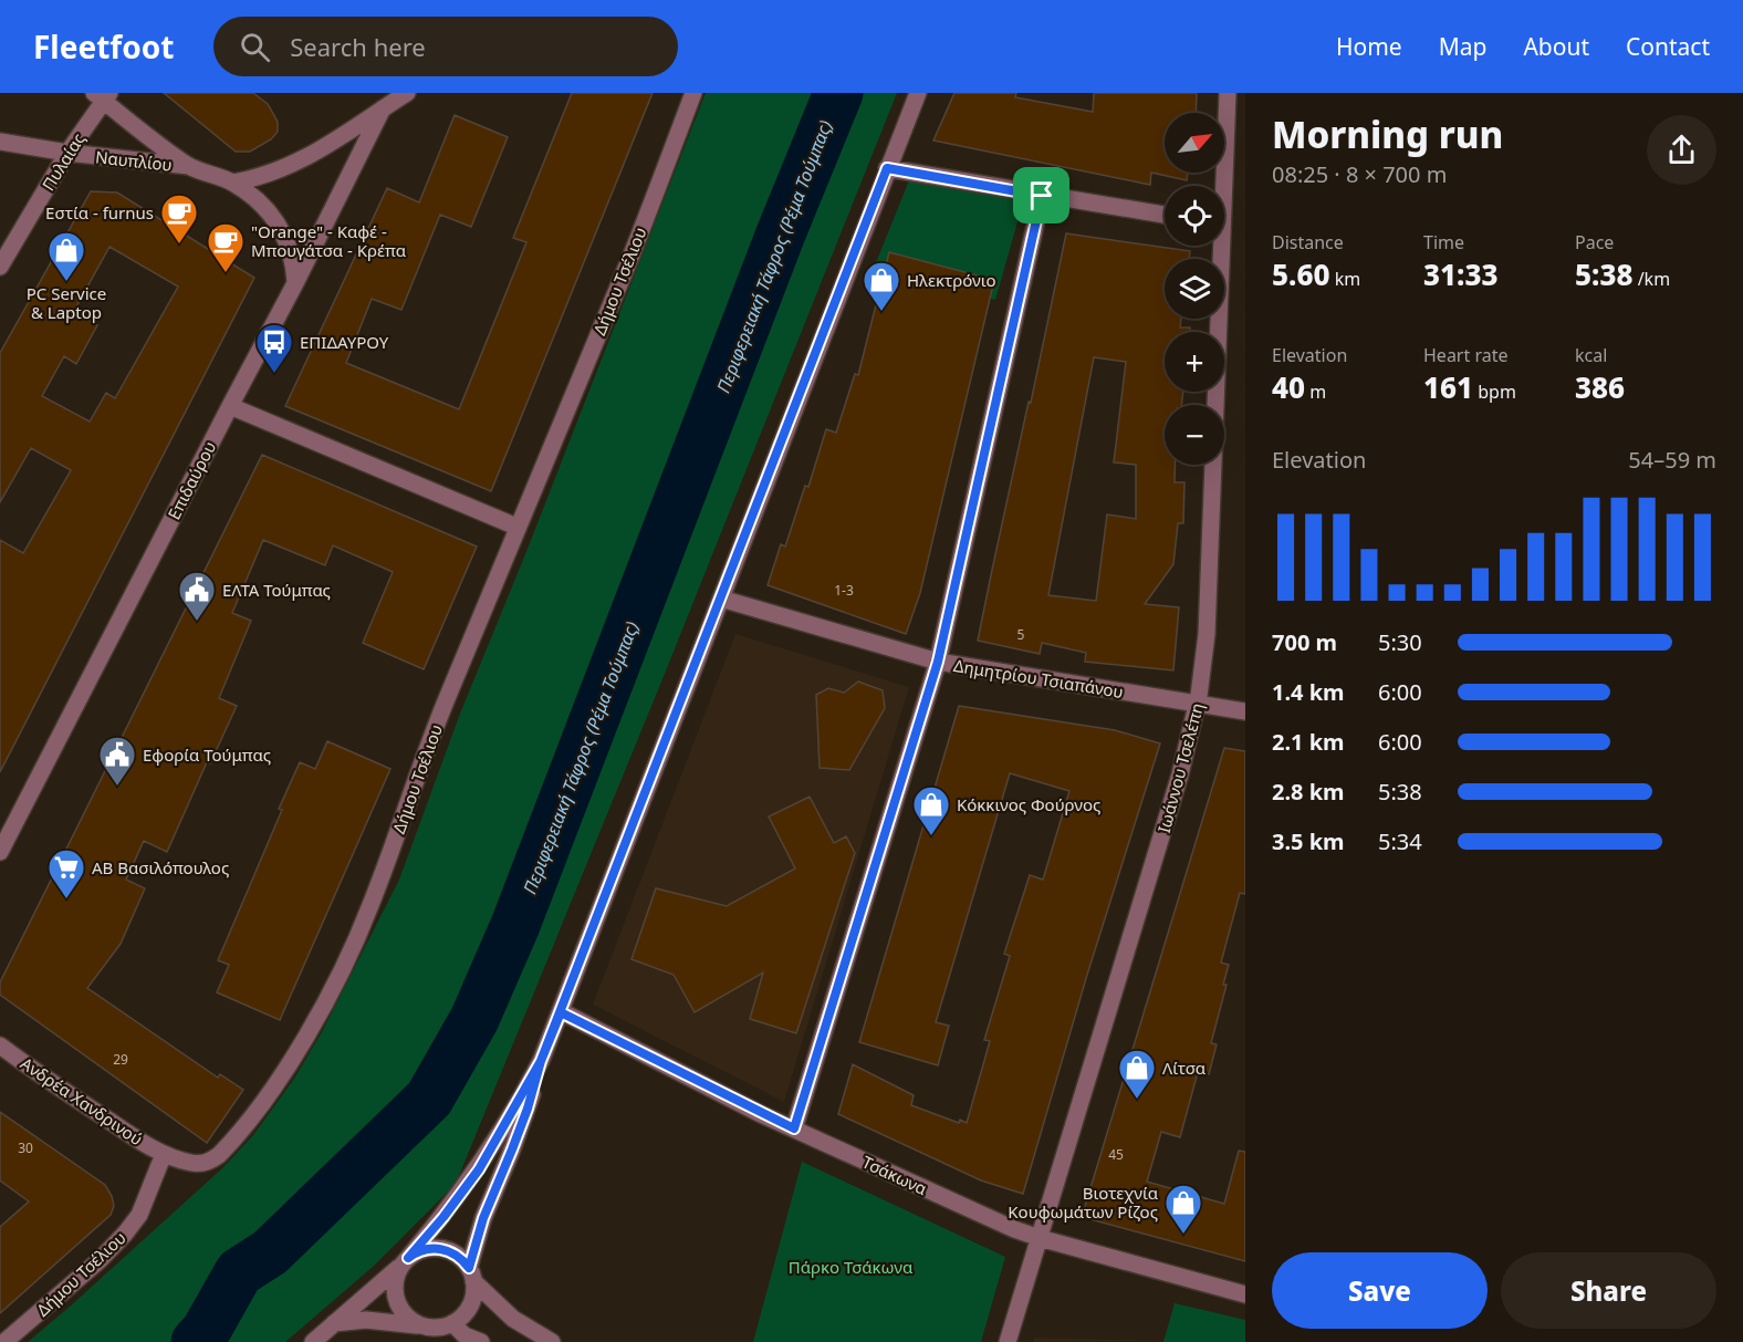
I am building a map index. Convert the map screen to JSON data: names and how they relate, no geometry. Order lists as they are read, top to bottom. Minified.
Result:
{"streets":{"street":["Ναυπλίου","Πυλαίας","Δήμου Τσέλιου","Επιδαύρου","Δημητρίου Τσιαπάνου","Ιωάννου Τσελέπη","Ανδρέα Χανδρινού","Τσάκωνα"]},"crossings":[["Ναυπλίου","Πυλαίας"],["Δήμου Τσέλιου","Ανδρέα Χανδρινού"],["Δημητρίου Τσιαπάνου","Ιωάννου Τσελέπη"],["Ιωάννου Τσελέπη","Τσάκωνα"]],"water":["Περιφερειακή Τάφρος (Ρέμα Τούμπας)"],"parks":["Πάρκο Τσάκωνα"],"places":{"cafe":["Εστία - furnus","\"Orange\" - Καφέ - Μπουγάτσα - Κρέπα"],"shop":["PC Service & Laptop","Ηλεκτρόνιο","Κόκκινος Φούρνος","Λίτσα","Βιοτεχνία Κουφωμάτων Ρίζος"],"bus stop":["ΕΠΙΔΑΥΡΟΥ"],"public building":["ΕΛΤΑ Τούμπας","Εφορία Τούμπας"],"supermarket":["ΑΒ Βασιλόπουλος"]},"house_numbers":["1-3","5","29","30","45"],"north":"top right","page":{"header":"Fleetfoot","search":"Search here","nav":["Home","Map","About","Contact"],"heading":["Morning run","08:25 · 8 × 700 m"],"map_buttons":["+","−"],"stats":[["Distance","5.60 km"],["Time","31:33"],["Pace","5:38 /km"],["Elevation","40 m"],["Heart rate","161 bpm"],["kcal","386"]],"chart":["Elevation","54–59 m"],"list":[{"name":"700 m","note":"5:30"},{"name":"1.4 km","note":"6:00"},{"name":"2.1 km","note":"6:00"},{"name":"2.8 km","note":"5:38"},{"name":"3.5 km","note":"5:34"}],"buttons":["Save","Share"]}}
